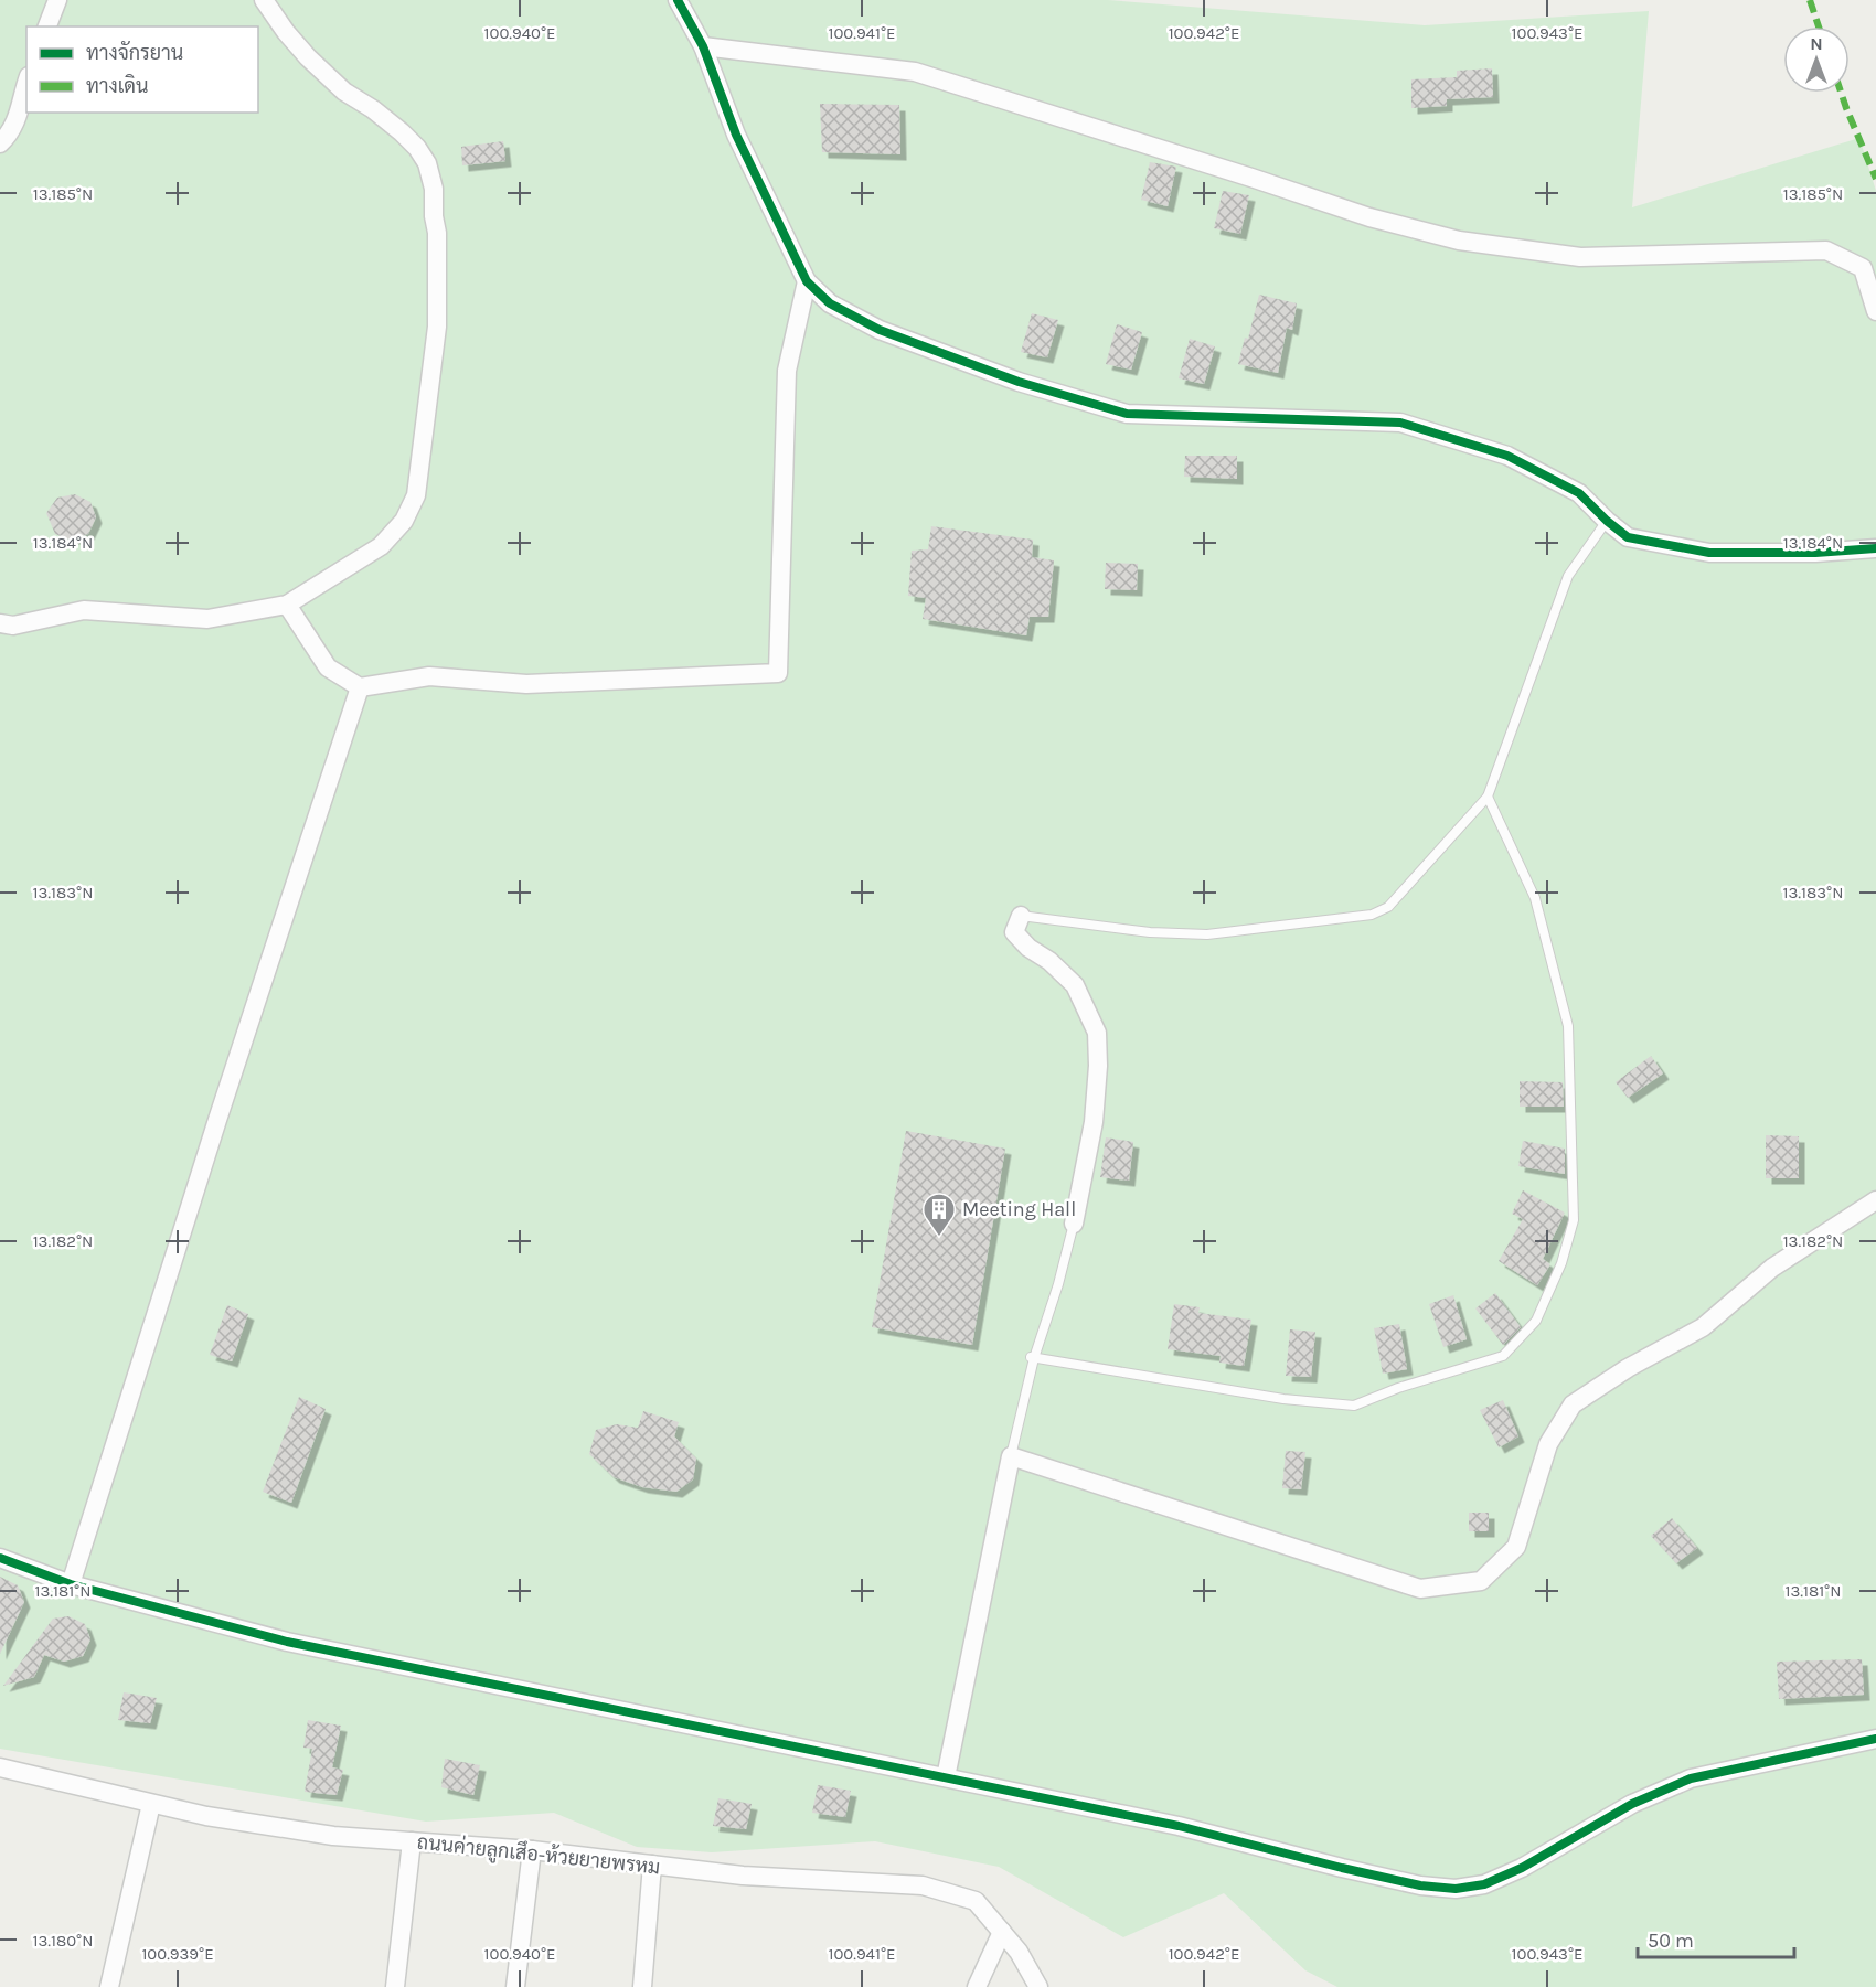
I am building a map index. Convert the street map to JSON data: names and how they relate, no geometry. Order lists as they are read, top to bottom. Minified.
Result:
{"streets":{"street":["ถนนค่ายลูกเสึอ-ห้วยยายพรหม"]},"places":{"building":["Meeting Hall"]},"legend":["ทางจักรยาน","ทางเดิน"],"scale_bar":"50 m","north":"top","coordinates":["100.940°E","100.941°E","100.942°E","100.943°E","13.185°N","13.184°N","13.183°N","13.182°N","13.181°N","13.180°N","100.939°E"]}
